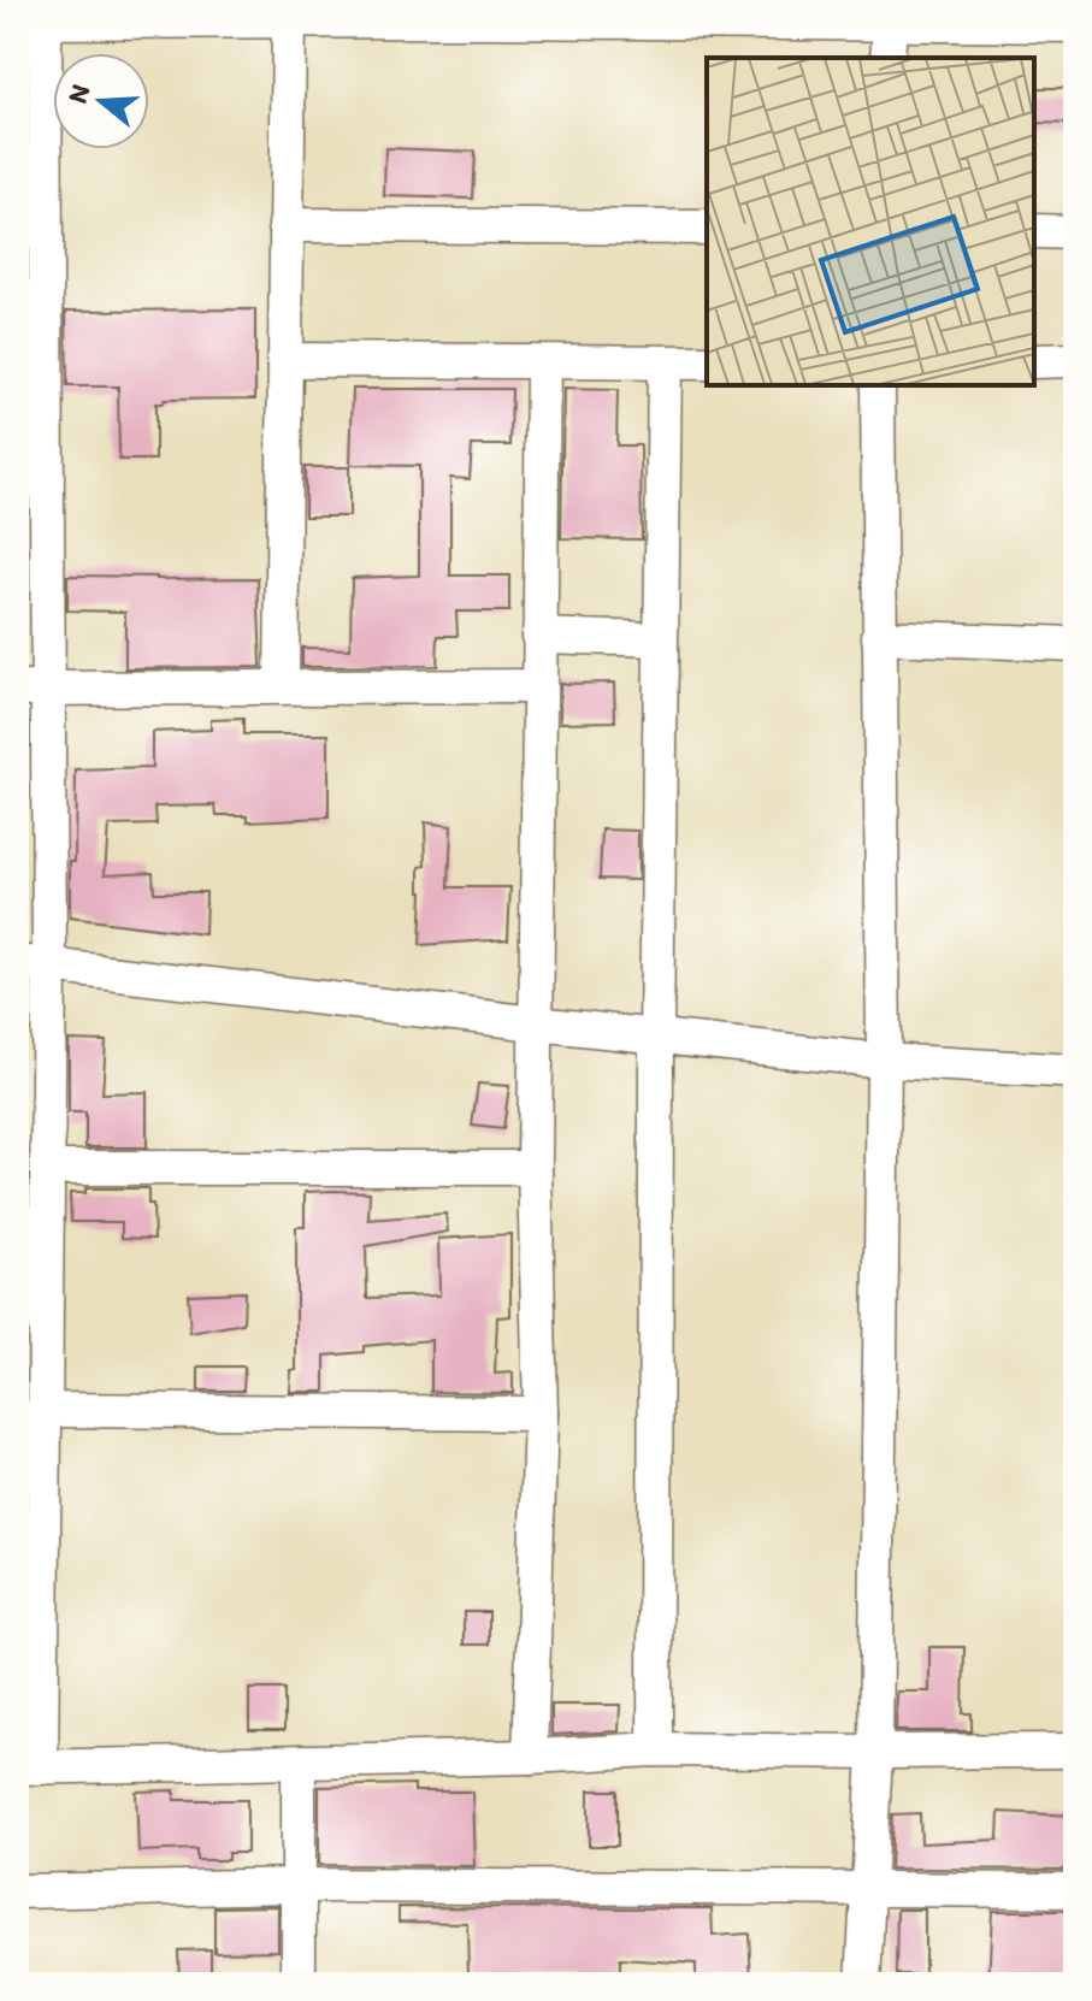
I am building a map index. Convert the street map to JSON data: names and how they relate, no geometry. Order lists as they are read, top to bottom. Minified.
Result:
{"north":"left"}
